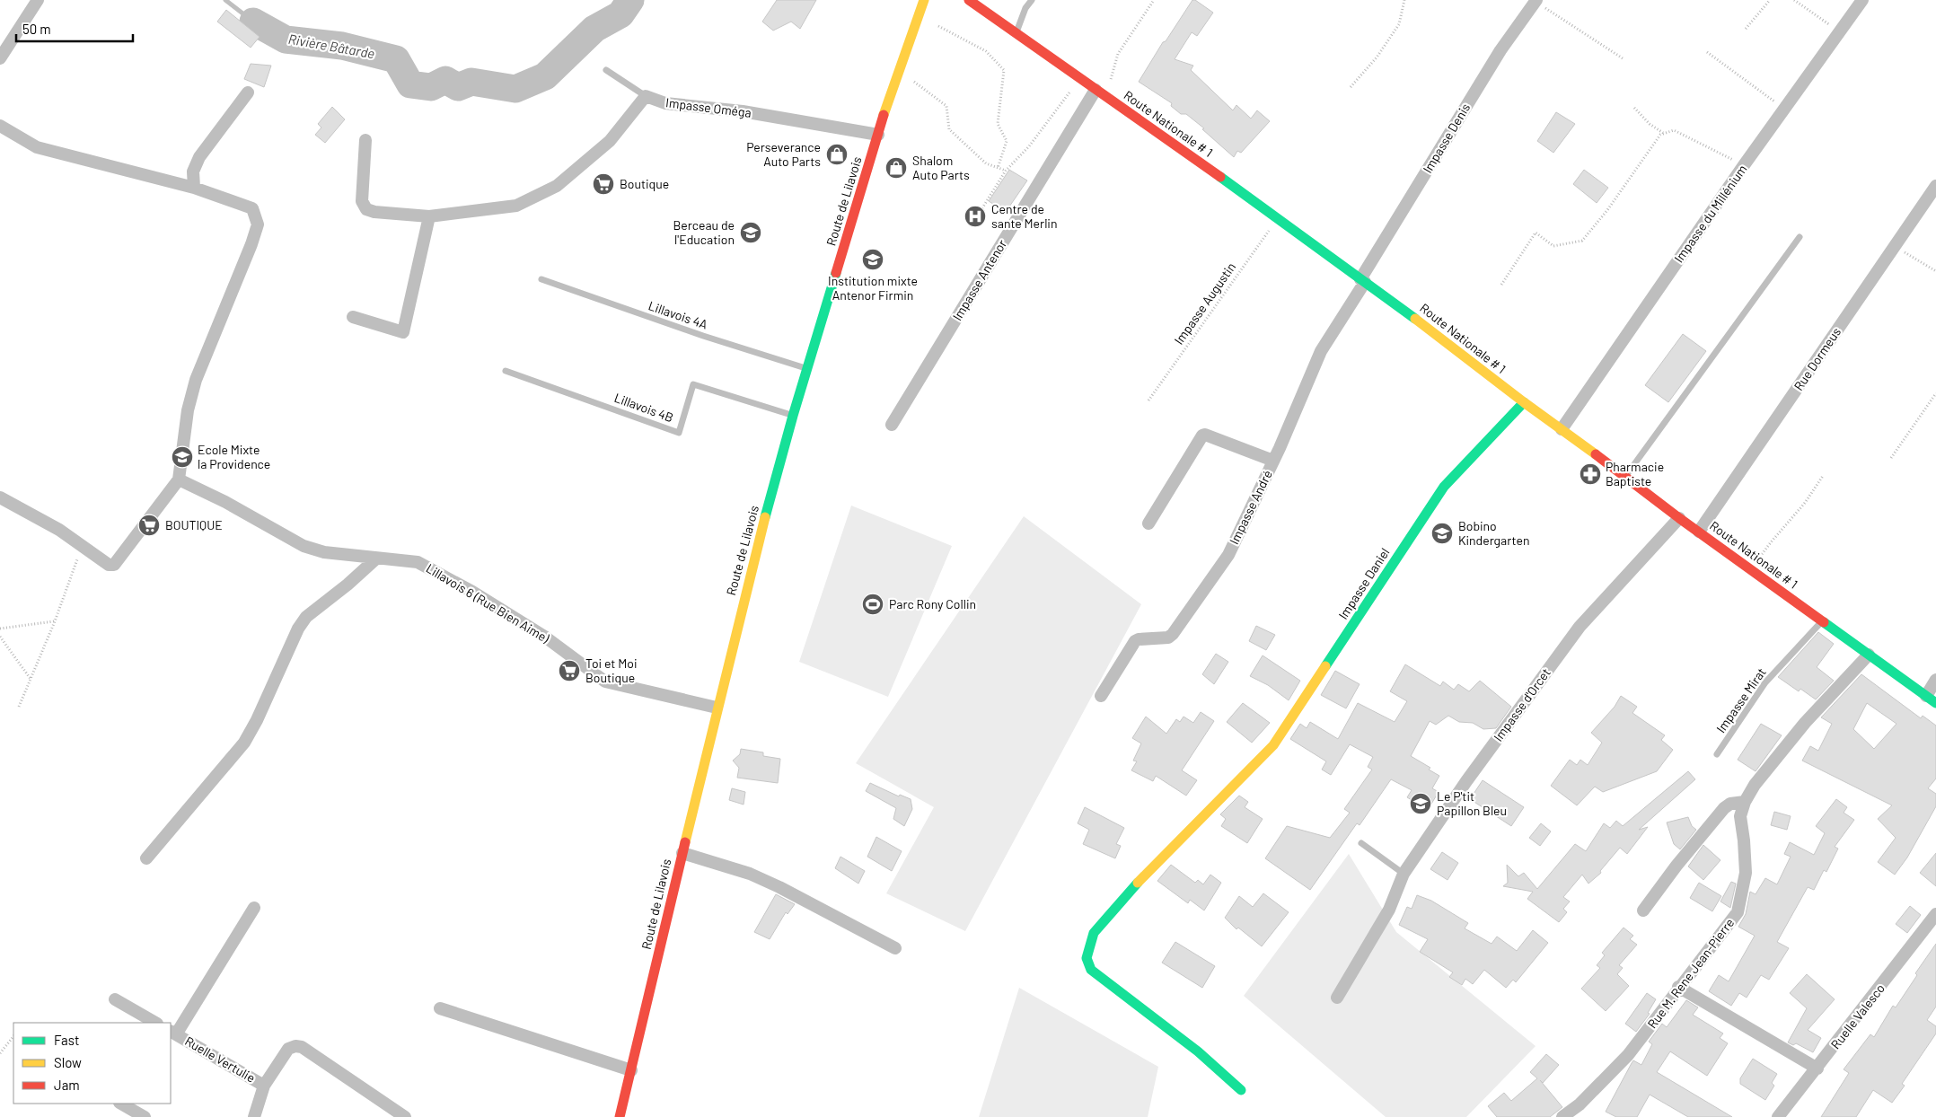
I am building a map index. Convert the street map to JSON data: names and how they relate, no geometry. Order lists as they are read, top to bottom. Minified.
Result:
{"streets":{"main road":["Route Nationale # 1","Route de Lilavois","Impasse Daniel"],"street":["Impasse Oméga","Impasse Denis","Impasse du Millénium","Impasse Antenor","Rue Dormeus","Impasse André","Lillavois 6 (Rue Bien Aime)","Impasse d'Orcet","Rue M. Rene Jean-Pierre","Ruelle Valesco","Ruelle Vertulie"],"lane":["Lillavois 4A","Lillavois 4B","Impasse Mirat"],"path":["Impasse Augustin"]},"crossings":[["Impasse Oméga","Route de Lilavois"],["Route Nationale # 1","Impasse Denis"],["Route Nationale # 1","Impasse du Millénium"],["Route Nationale # 1","Impasse Antenor"],["Route Nationale # 1","Impasse Augustin"],["Route Nationale # 1","Rue Dormeus"],["Route Nationale # 1","Impasse André"],["Route Nationale # 1","Impasse Daniel"],["Route Nationale # 1","Impasse Mirat"],["Route Nationale # 1","Impasse d'Orcet"],["Route Nationale # 1","Rue M. Rene Jean-Pierre"],["Impasse Denis","Impasse André"],["Route de Lilavois","Lillavois 4A"],["Route de Lilavois","Lillavois 4B"],["Route de Lilavois","Lillavois 6 (Rue Bien Aime)"]],"water":["Rivière Bâtarde"],"places":{"shop":["Perseverance Auto Parts","Shalom Auto Parts"],"supermarket":["Boutique","BOUTIQUE","Toi et Moi Boutique"],"hospital":["Centre de sante Merlin"],"school or university":["Berceau de l'Education","Institution mixte Antenor Firmin","Ecole Mixte la Providence","Bobino Kindergarten","Le P'tit Papillon Bleu"],"pharmacy":["Pharmacie Baptiste"],"sports":["Parc Rony Collin"]},"legend":["Fast","Slow","Jam"],"scale_bar":"50 m"}
